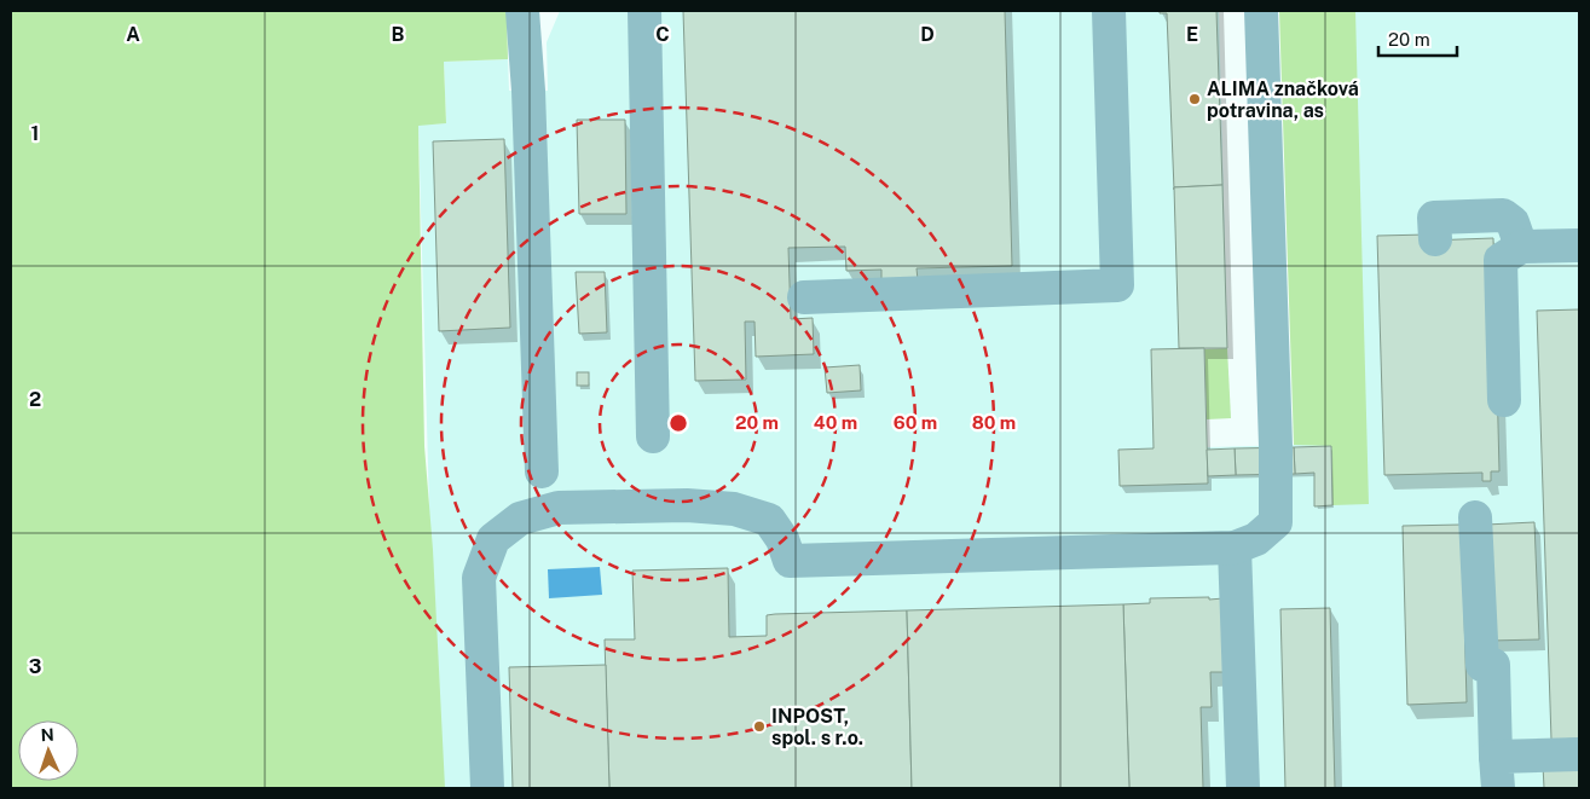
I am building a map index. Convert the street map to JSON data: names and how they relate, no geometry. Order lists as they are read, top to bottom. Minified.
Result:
{"places":["ALIMA značková potravina, as","INPOST, spol. s r.o."],"scale_bar":"20 m","north":"top","grid":{"columns":["A","B","C","D","E"],"rows":["1","2","3"]},"rings":["20 m","40 m","60 m","80 m"]}
